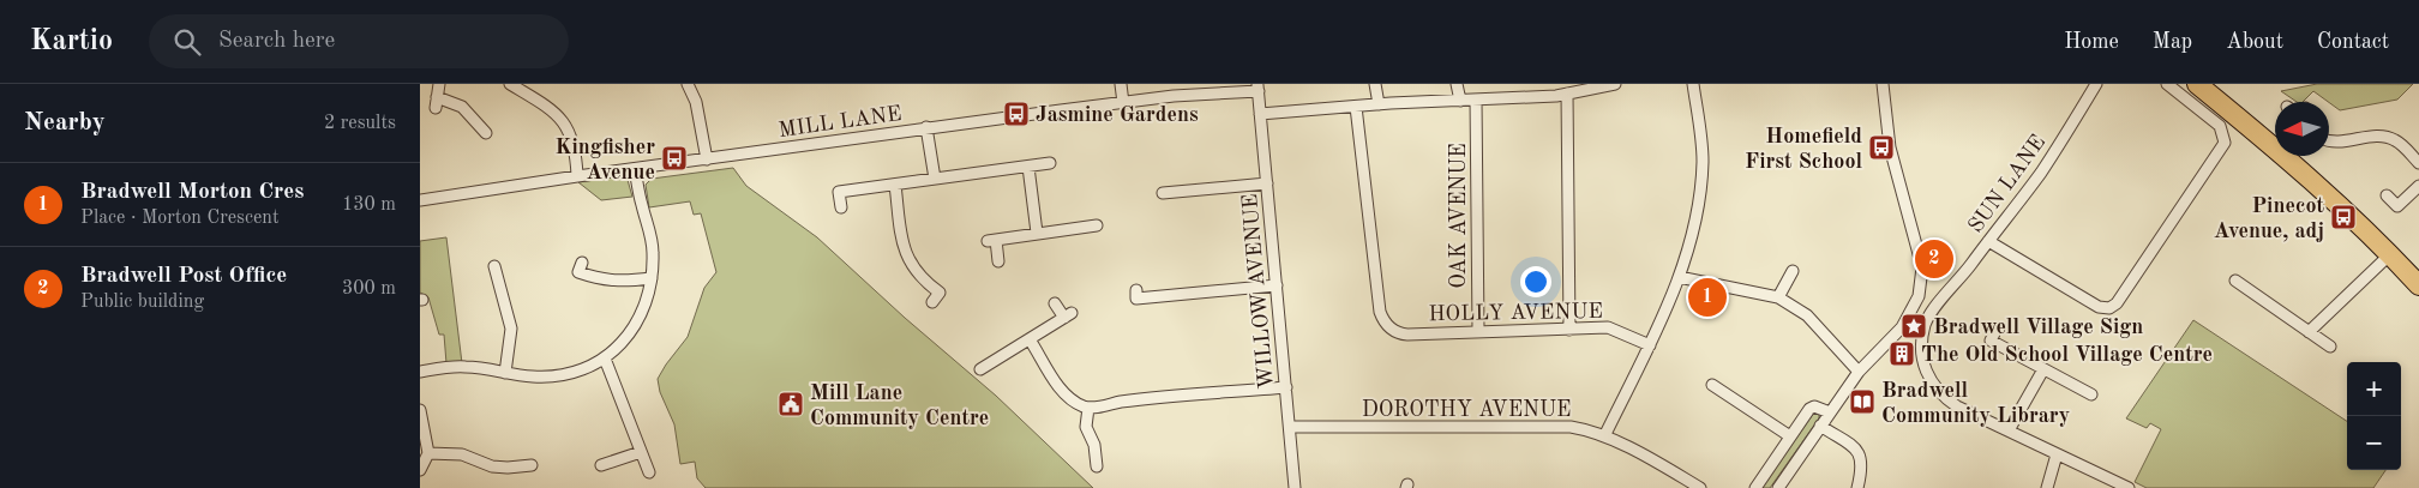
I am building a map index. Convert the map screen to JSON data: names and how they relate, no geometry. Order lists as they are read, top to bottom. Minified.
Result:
{"streets":{"street":["MILL LANE","SUN LANE","OAK AVENUE","WILLOW AVENUE","HOLLY AVENUE","DOROTHY AVENUE"]},"crossings":[["MILL LANE","WILLOW AVENUE"],["OAK AVENUE","HOLLY AVENUE"],["WILLOW AVENUE","DOROTHY AVENUE"]],"places":{"bus stop":["Jasmine Gardens","Homefield First School","Kingfisher Avenue","Pinecot Avenue, adj"],"place":["Bradwell Village Sign"],"building":["The Old School Village Centre"],"library":["Bradwell Community Library"],"public building":["Mill Lane Community Centre"]},"north":"left","page":{"header":"Kartio","search":"Search here","nav":["Home","Map","About","Contact"],"heading":["Nearby","2 results"],"list":[{"mark":"1","name":"Bradwell Morton Cres","note":"Place · Morton Crescent","value":"130 m"},{"mark":"2","name":"Bradwell Post Office","note":"Public building","value":"300 m"}],"pins":["2","1"],"map_buttons":["+","−"]}}
